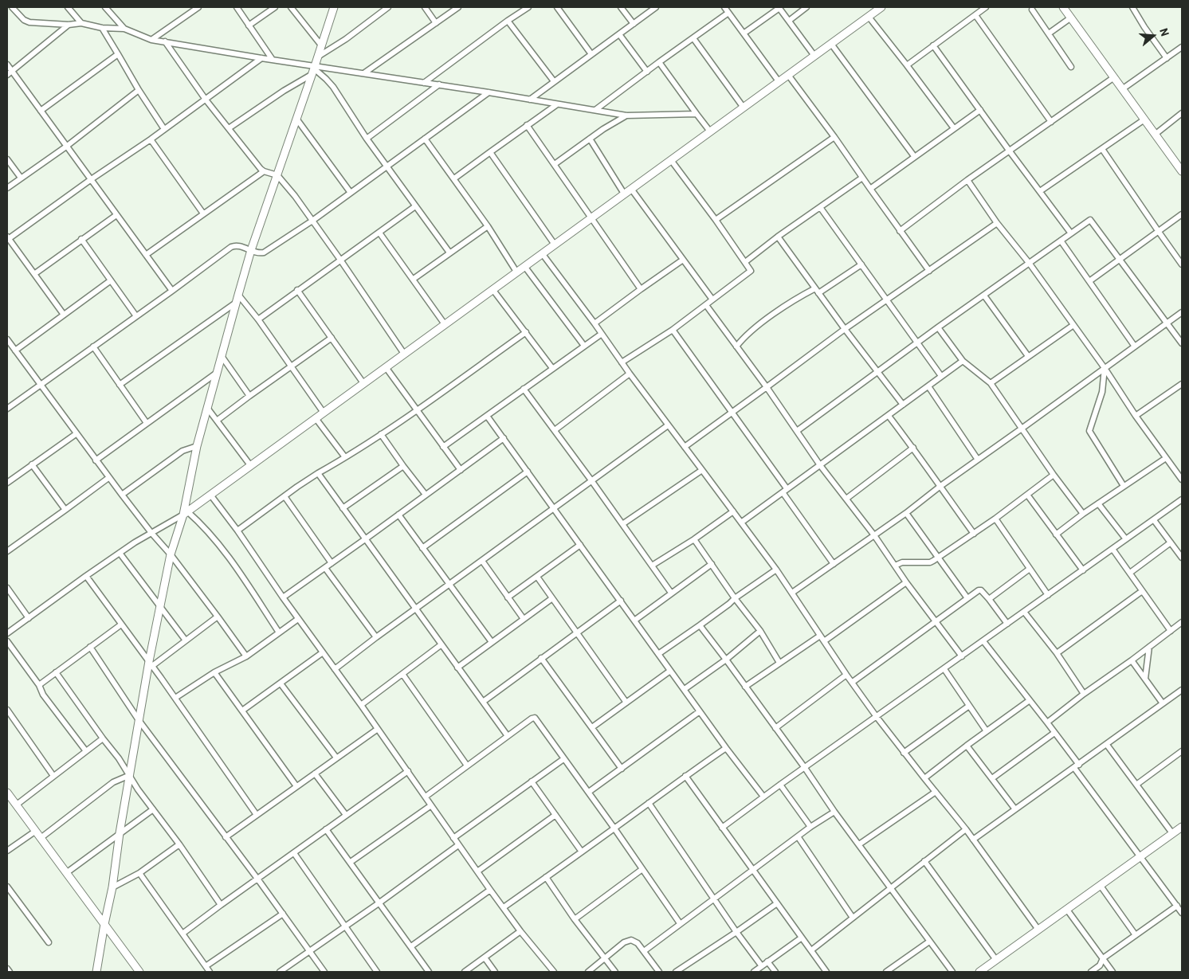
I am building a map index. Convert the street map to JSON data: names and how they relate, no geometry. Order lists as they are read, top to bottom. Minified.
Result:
{"north":"right"}
